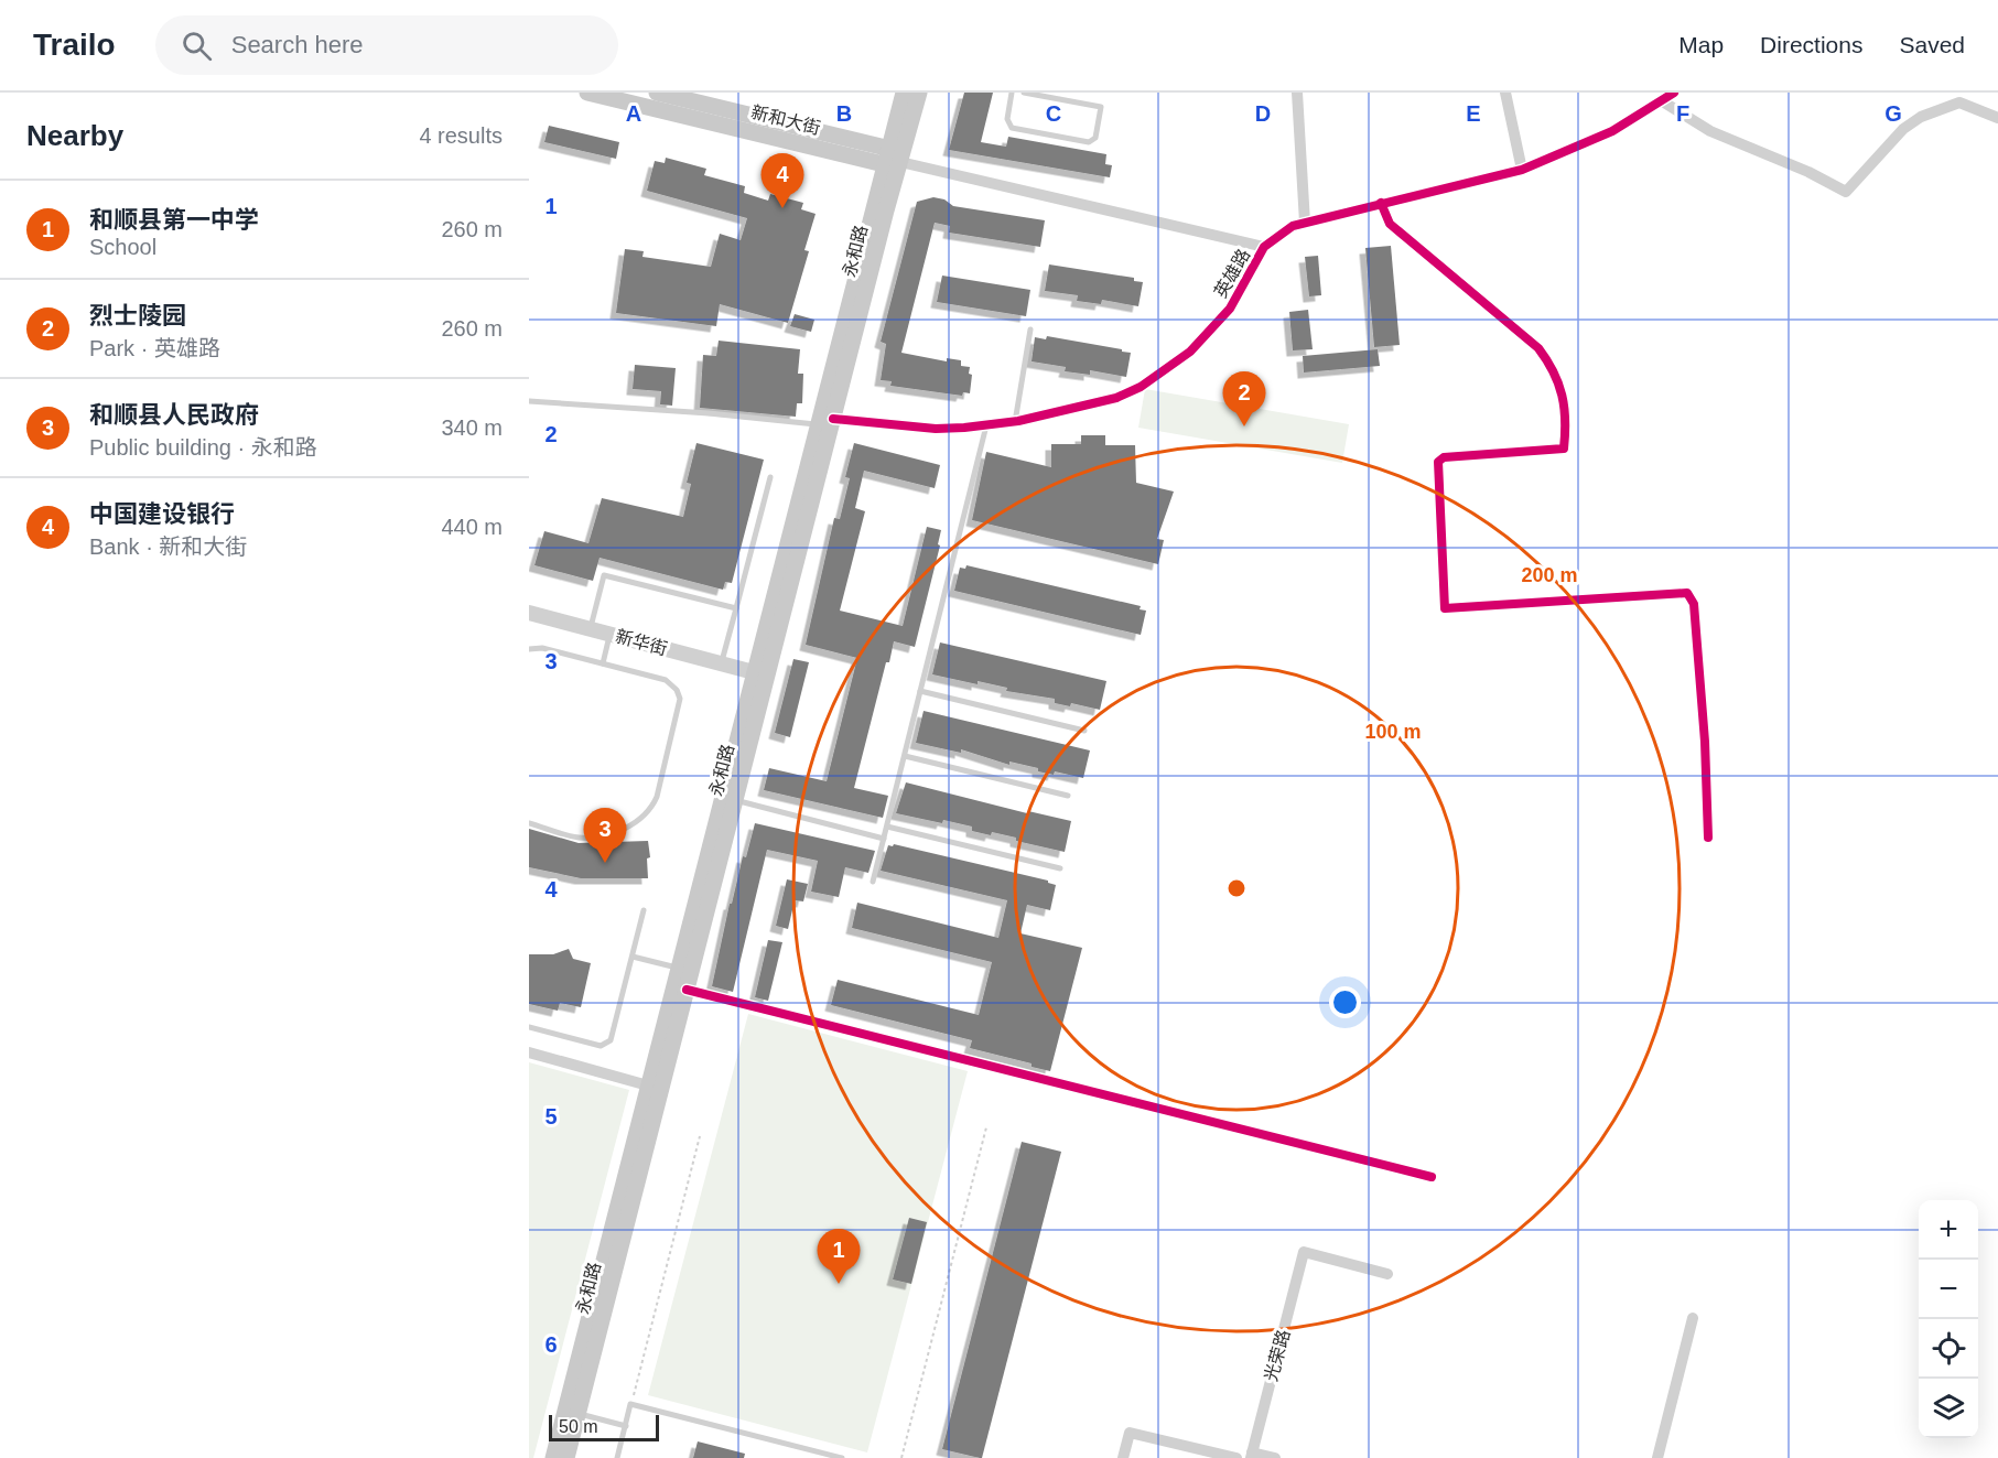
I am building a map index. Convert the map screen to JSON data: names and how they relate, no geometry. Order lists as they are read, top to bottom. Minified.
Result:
{"streets":{"main road":["新和大街","永和路"],"street":["英雄路","新华街","光荣路"]},"crossings":[["新和大街","永和路"],["永和路","英雄路"],["永和路","新华街"]],"scale_bar":"50 m","page":{"header":"Trailo","search":"Search here","nav":["Map","Directions","Saved"],"heading":["Nearby","4 results"],"pins":["4","2","3","1"],"list":[{"mark":"1","name":"和顺县第一中学","note":"School","value":"260 m"},{"mark":"2","name":"烈士陵园","note":"Park · 英雄路","value":"260 m"},{"mark":"3","name":"和顺县人民政府","note":"Public building · 永和路","value":"340 m"},{"mark":"4","name":"中国建设银行","note":"Bank · 新和大街","value":"440 m"}],"map_buttons":["+","−"],"scale":"50 m"},"grid":{"columns":["A","B","C","D","E","F","G"],"rows":["1","2","3","4","5","6"]},"rings":["200 m","100 m"]}
